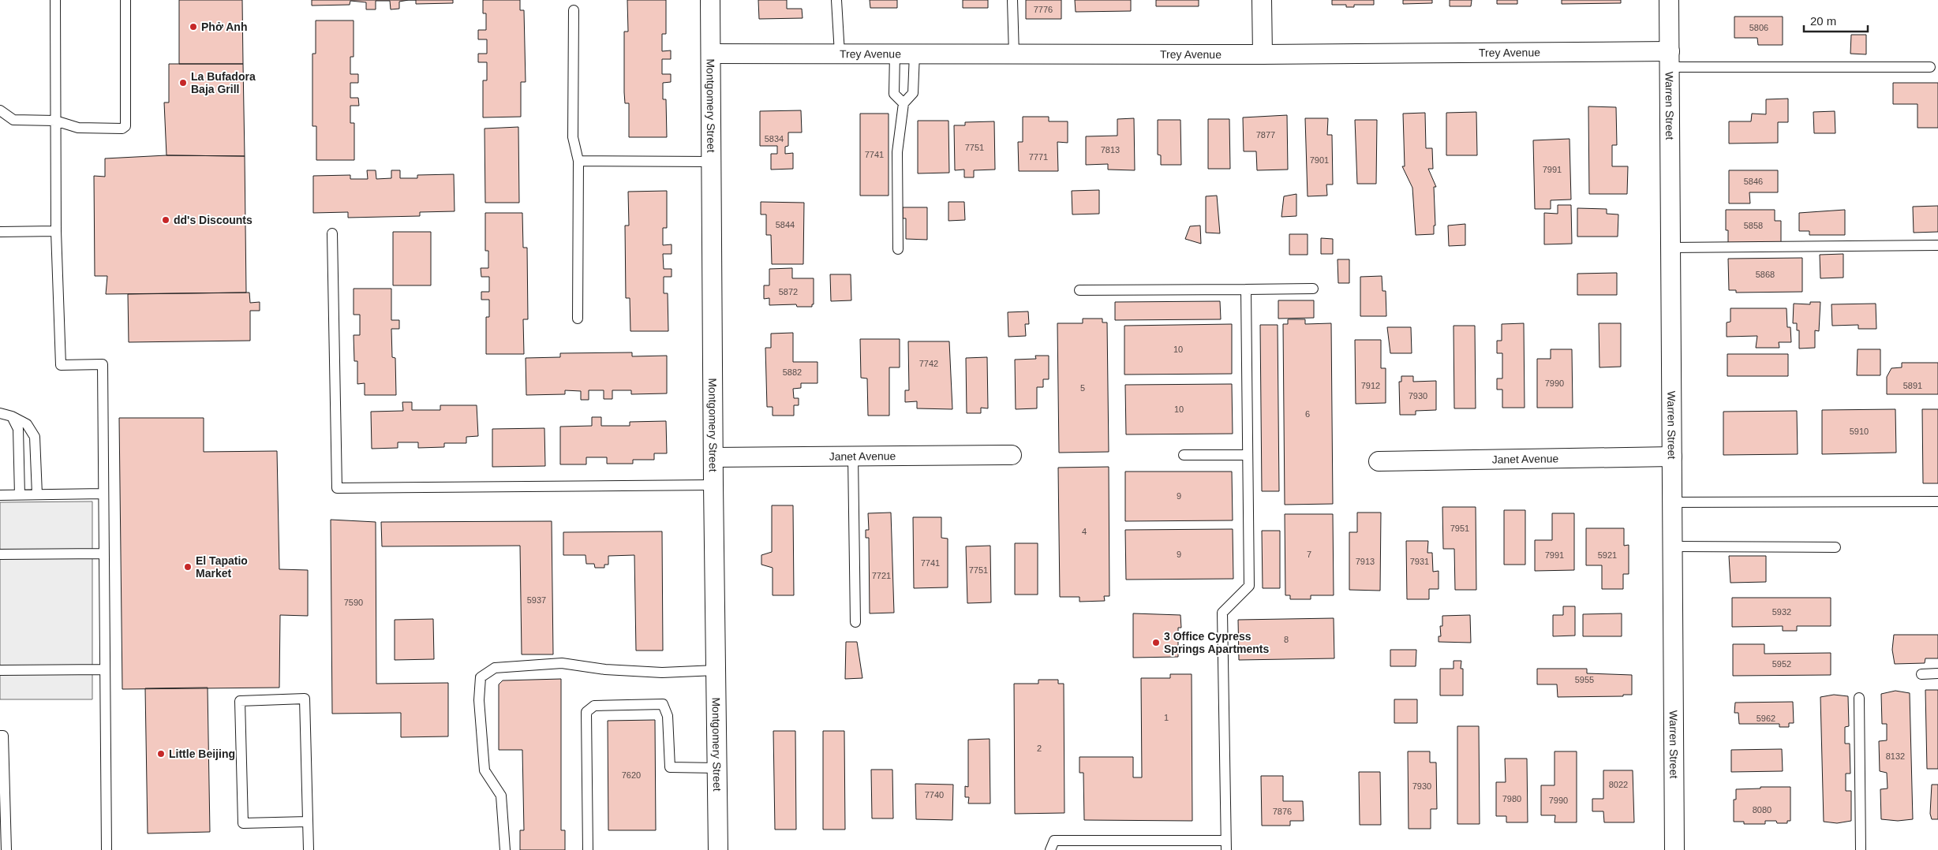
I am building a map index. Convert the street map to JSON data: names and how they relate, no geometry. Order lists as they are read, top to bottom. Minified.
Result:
{"streets":{"street":["Trey Avenue","Montgomery Street","Warren Street","Janet Avenue"]},"crossings":[["Trey Avenue","Montgomery Street"],["Trey Avenue","Warren Street"],["Montgomery Street","Janet Avenue"],["Warren Street","Janet Avenue"]],"places":["Phở Anh","La Bufadora Baja Grill","dd's Discounts","El Tapatio Market","3 Office Cypress Springs Apartments","Little Beijing"],"house_numbers":["7776","5806","7877","5834","7751","7813","7741","7771","7901","7991","5846","5844","5858","5868","5872","10","7742","5882","7990","7912","5891","5","7930","10","6","5910","9","7951","4","9","7","7991","5921","7913","7931","7741","7751","7721","5937","7590","5932","8","5952","5955","1","5962","2","8132","7620","8022","7930","7740","7980","7990","8080","7876"],"scale_bar":"20 m"}
